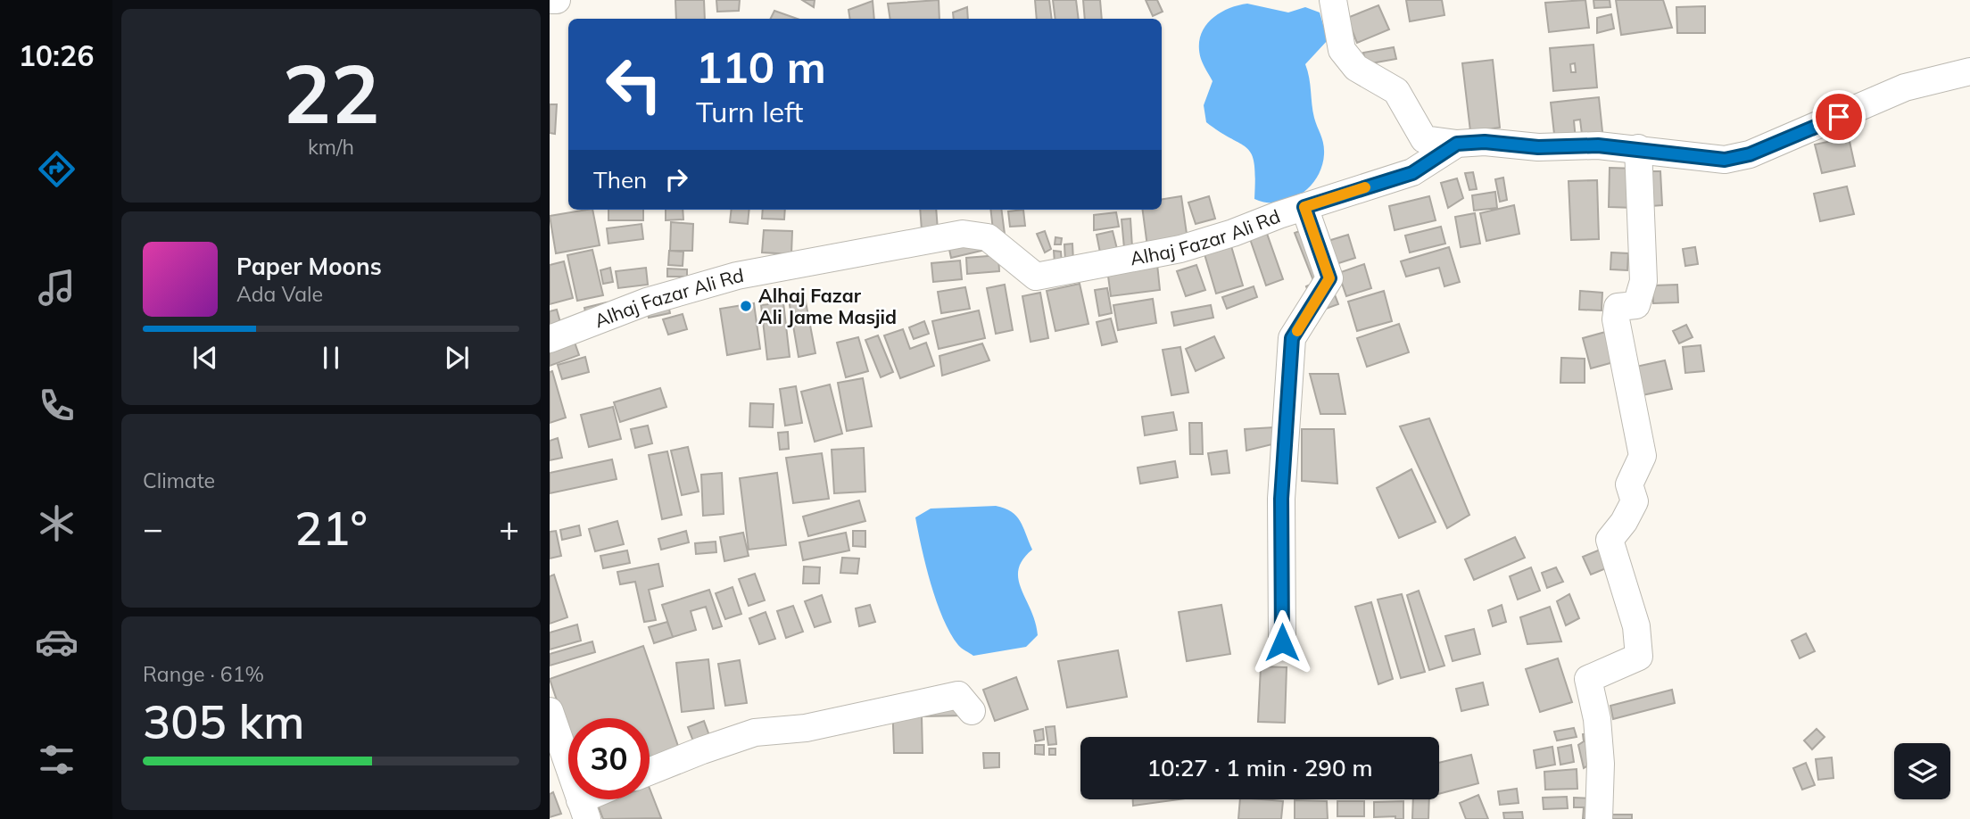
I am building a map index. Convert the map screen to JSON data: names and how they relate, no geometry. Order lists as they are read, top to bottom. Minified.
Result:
{"streets":{"street":["Alhaj Fazar Ali Rd"]},"places":["Alhaj Fazar Ali Jame Masjid"],"page":{"tabs":"10:26","tile":[["22","km/h"],"Climate",["Range · 61%","305 km"]],"turn":["110 m","Turn left"],"then":"Then","song":["Paper Moons","Ada Vale"],"heat":["−","21°","+"],"limit":"30","trip":"10:27 · 1 min · 290 m"}}
